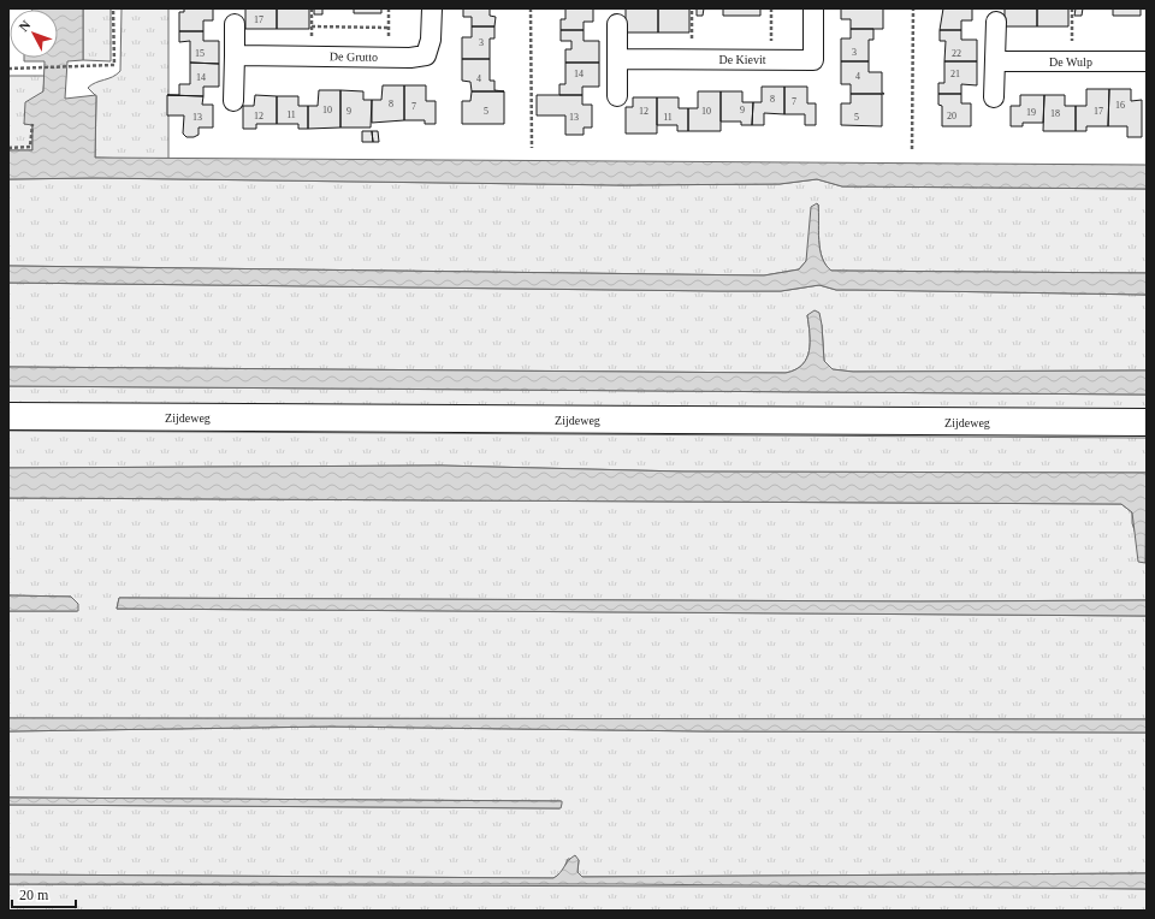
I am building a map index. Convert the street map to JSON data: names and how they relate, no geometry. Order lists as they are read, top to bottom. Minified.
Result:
{"streets":{"main road":["Zijdeweg"],"street":["De Grutto","De Kievit","De Wulp"]},"house_numbers":["17","3","3","15","22","14","21","4","14","4","8","7","8","16","7","10","9","9","5","12","10","17","19","18","11","12","20","13","13","11","5"],"scale_bar":"20 m","north":"top left"}
